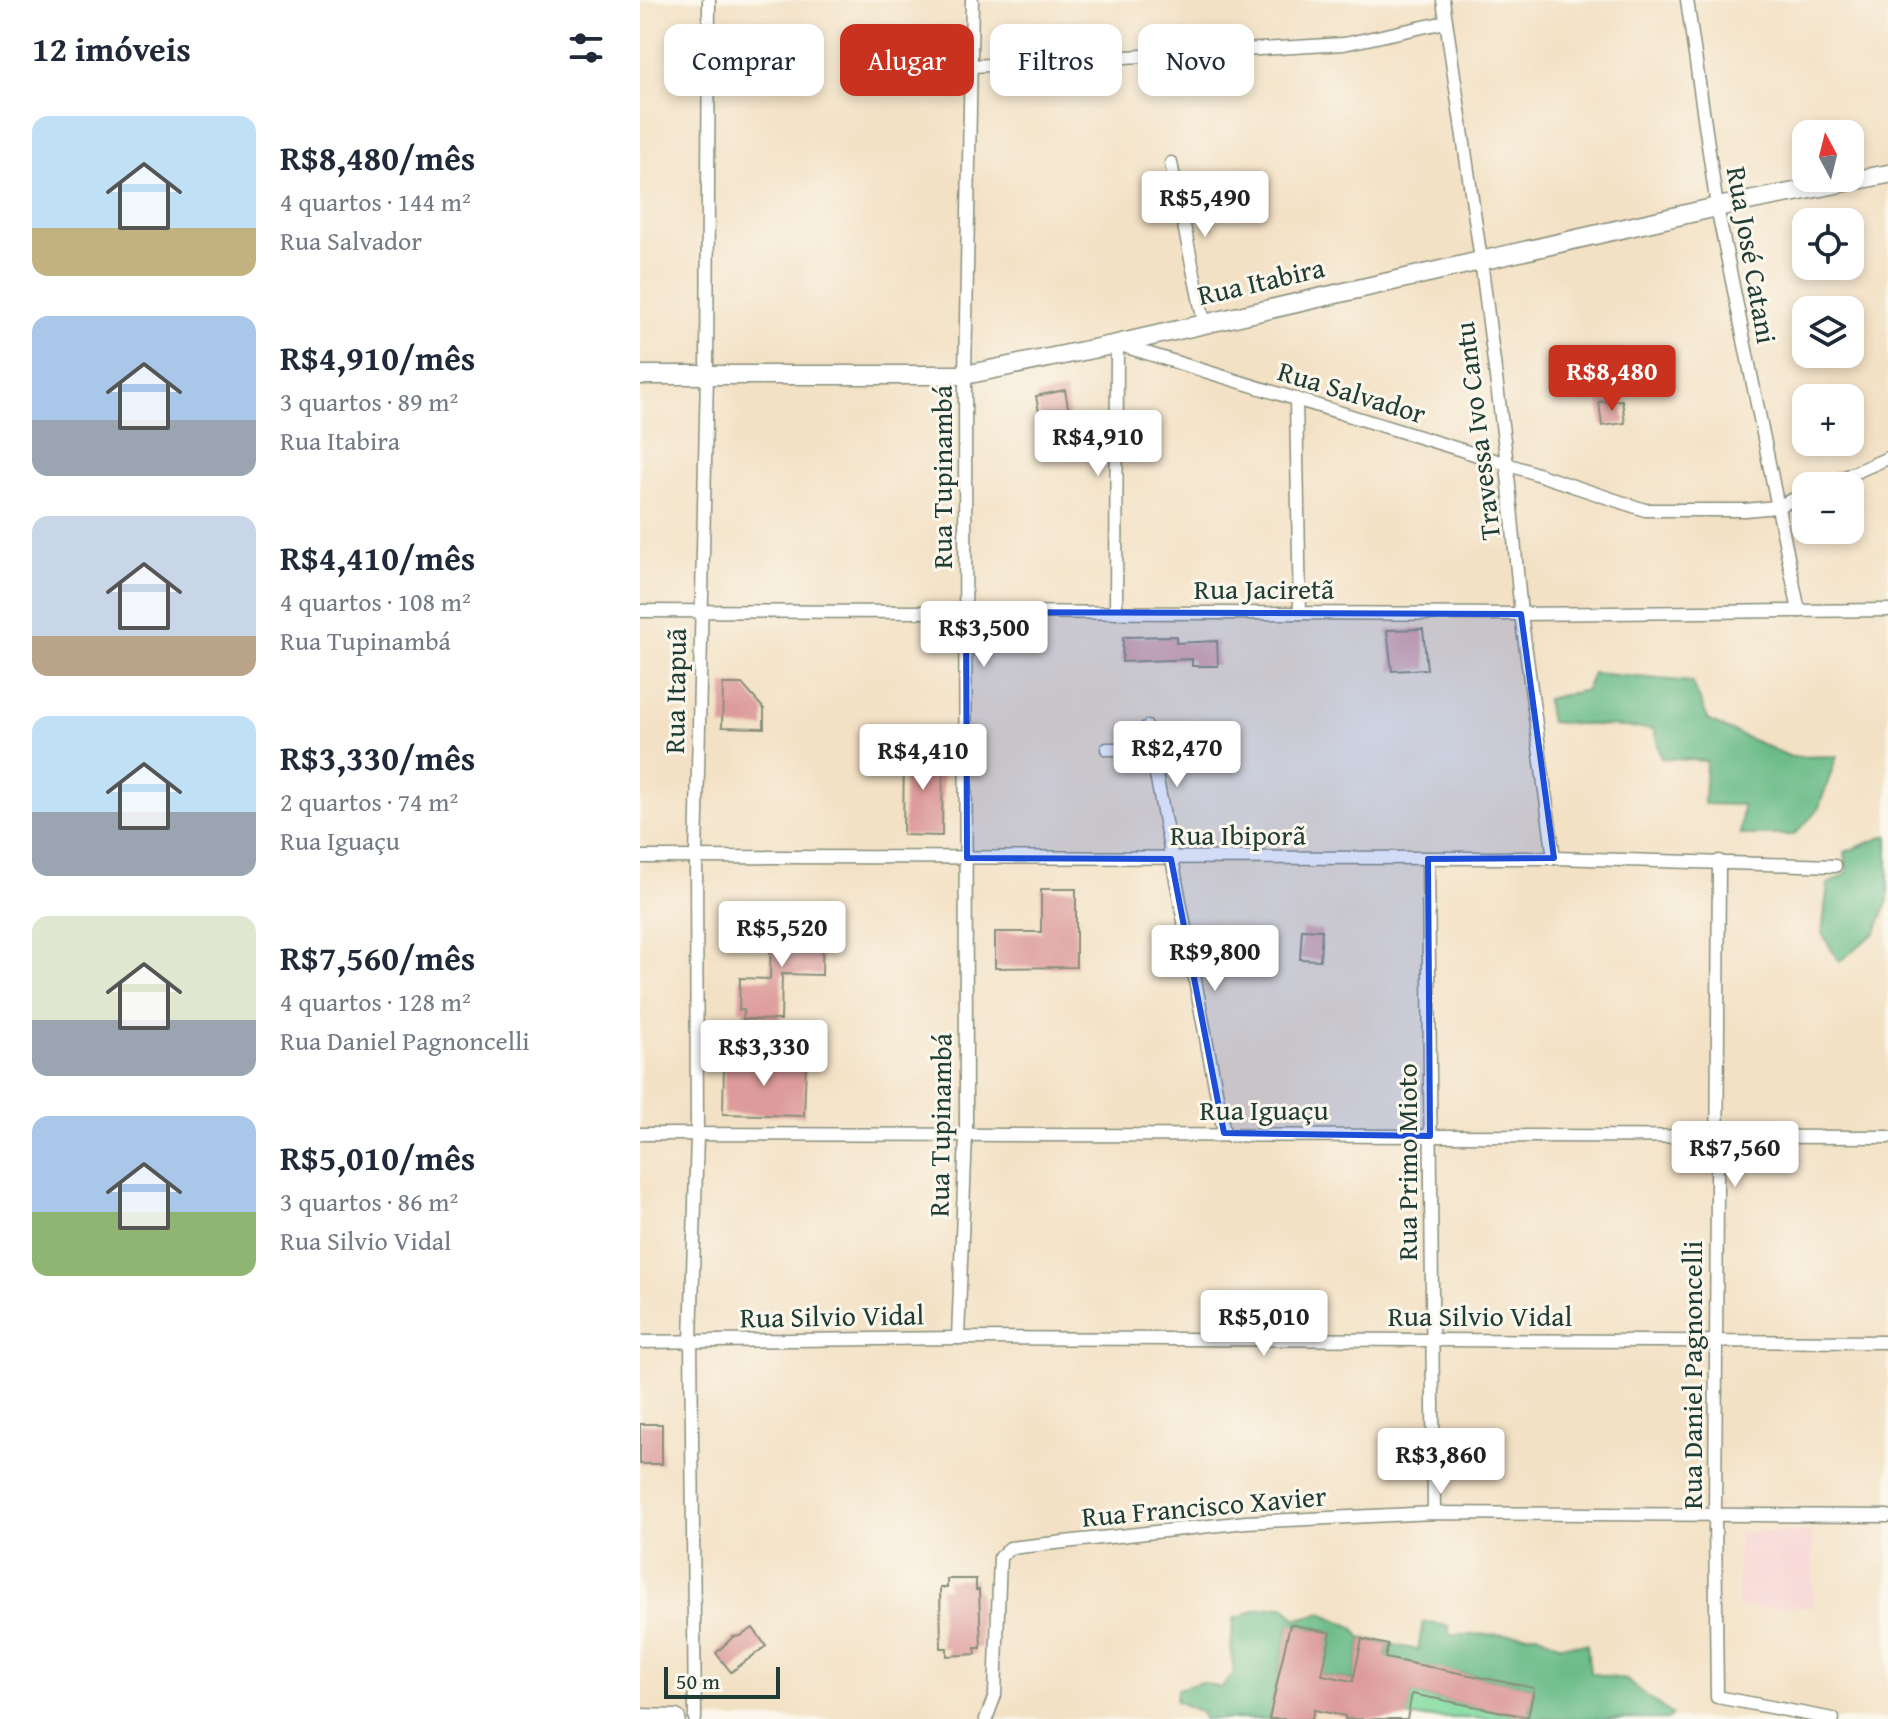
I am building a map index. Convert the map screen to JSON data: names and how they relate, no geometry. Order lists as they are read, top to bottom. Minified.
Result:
{"streets":{"street":["Rua José Catani","Rua Itabira","Rua Salvador","Travessa Ivo Cantu","Rua Tupinambá","Rua Jaciretã","Rua Itapuã","Rua Ibiporã","Rua Iguaçu","Rua Primo Mioto","Rua Silvio Vidal","Rua Daniel Pagnoncelli","Rua Francisco Xavier"]},"crossings":[["Rua José Catani","Rua Itabira"],["Rua José Catani","Rua Salvador"],["Rua José Catani","Rua Jaciretã"],["Rua Itabira","Rua Salvador"],["Rua Itabira","Travessa Ivo Cantu"],["Rua Itabira","Rua Tupinambá"],["Rua Itabira","Rua Itapuã"],["Rua Salvador","Travessa Ivo Cantu"],["Travessa Ivo Cantu","Rua Jaciretã"],["Travessa Ivo Cantu","Rua Ibiporã"],["Rua Tupinambá","Rua Jaciretã"],["Rua Tupinambá","Rua Ibiporã"],["Rua Tupinambá","Rua Iguaçu"],["Rua Tupinambá","Rua Silvio Vidal"],["Rua Jaciretã","Rua Itapuã"],["Rua Itapuã","Rua Ibiporã"],["Rua Itapuã","Rua Iguaçu"],["Rua Itapuã","Rua Silvio Vidal"],["Rua Ibiporã","Rua Primo Mioto"],["Rua Ibiporã","Rua Daniel Pagnoncelli"],["Rua Iguaçu","Rua Primo Mioto"],["Rua Iguaçu","Rua Daniel Pagnoncelli"],["Rua Primo Mioto","Rua Silvio Vidal"],["Rua Primo Mioto","Rua Francisco Xavier"],["Rua Silvio Vidal","Rua Daniel Pagnoncelli"],["Rua Daniel Pagnoncelli","Rua Francisco Xavier"]],"scale_bar":"50 m","north":"top","page":{"heading":"12 imóveis","chip":["Comprar","Alugar","Filtros","Novo"],"list":[{"name":"R$8,480/mês","note":"4 quartos · 144 m² · Rua Salvador"},{"name":"R$4,910/mês","note":"3 quartos · 89 m² · Rua Itabira"},{"name":"R$4,410/mês","note":"4 quartos · 108 m² · Rua Tupinambá"},{"name":"R$3,330/mês","note":"2 quartos · 74 m² · Rua Iguaçu"},{"name":"R$7,560/mês","note":"4 quartos · 128 m² · Rua Daniel Pagnoncelli"},{"name":"R$5,010/mês","note":"3 quartos · 86 m² · Rua Silvio Vidal"}],"map_buttons":["+","−"],"price":["R$5,490","R$8,480","R$4,910","R$3,500","R$2,470","R$4,410","R$5,520","R$9,800","R$3,330","R$7,560","R$5,010","R$3,860"],"scale":"50 m"}}
